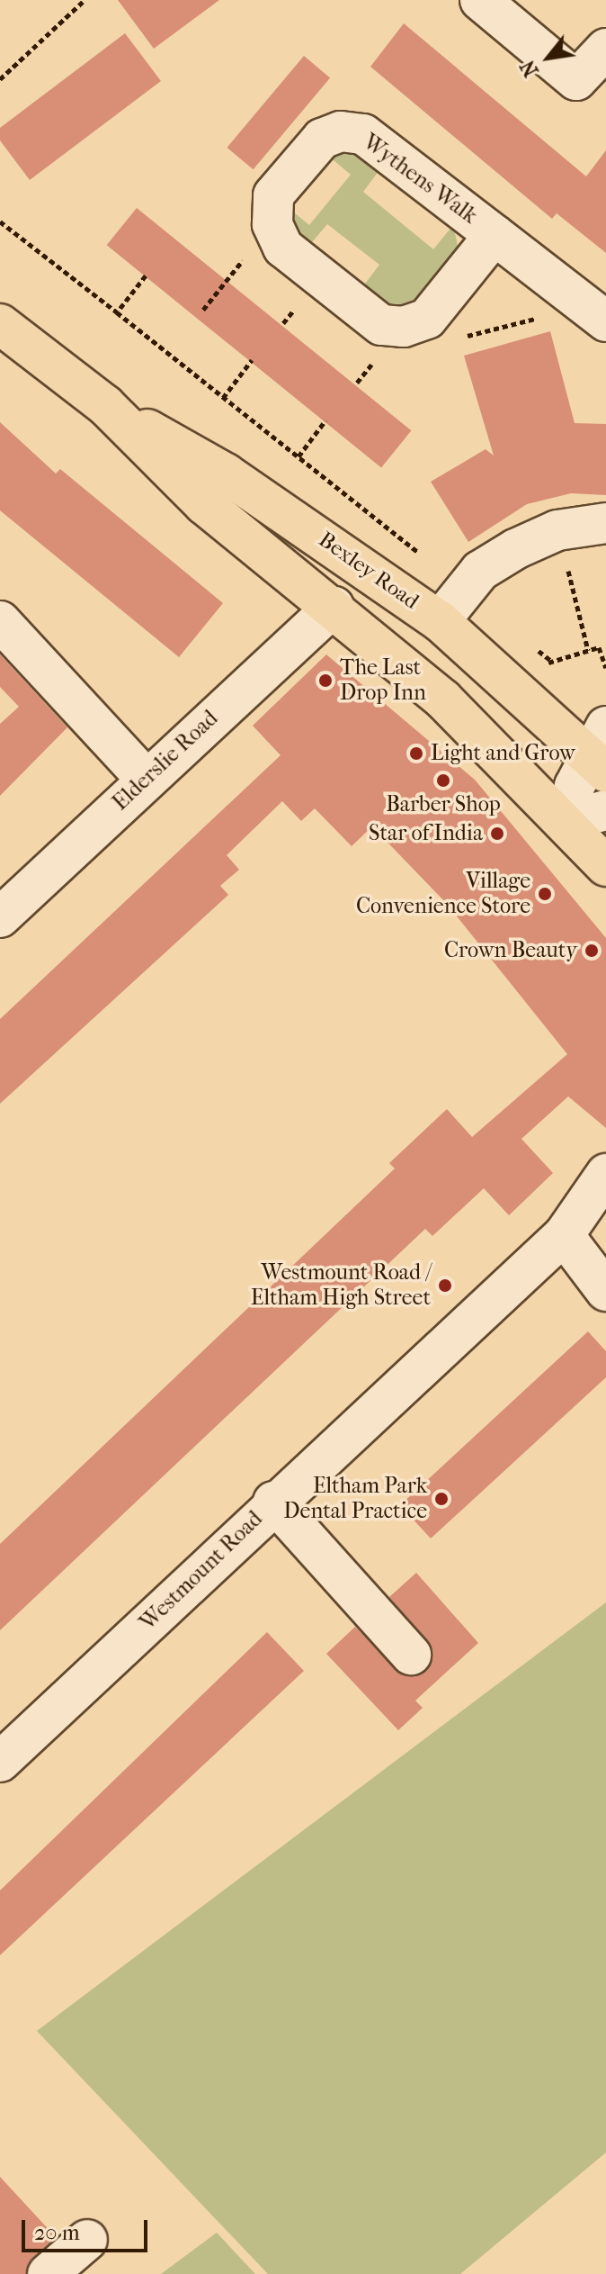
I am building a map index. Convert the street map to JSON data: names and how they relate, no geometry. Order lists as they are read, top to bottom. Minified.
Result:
{"streets":{"main road":["Bexley Road"],"street":["Wythens Walk","Elderslie Road","Westmount Road"]},"crossings":[["Bexley Road","Elderslie Road"]],"places":["The Last Drop Inn","Light and Grow","Barber Shop","Star of India","Village Convenience Store","Crown Beauty","Westmount Road / Eltham High Street","Eltham Park Dental Practice"],"scale_bar":"20 m","north":"bottom left"}
